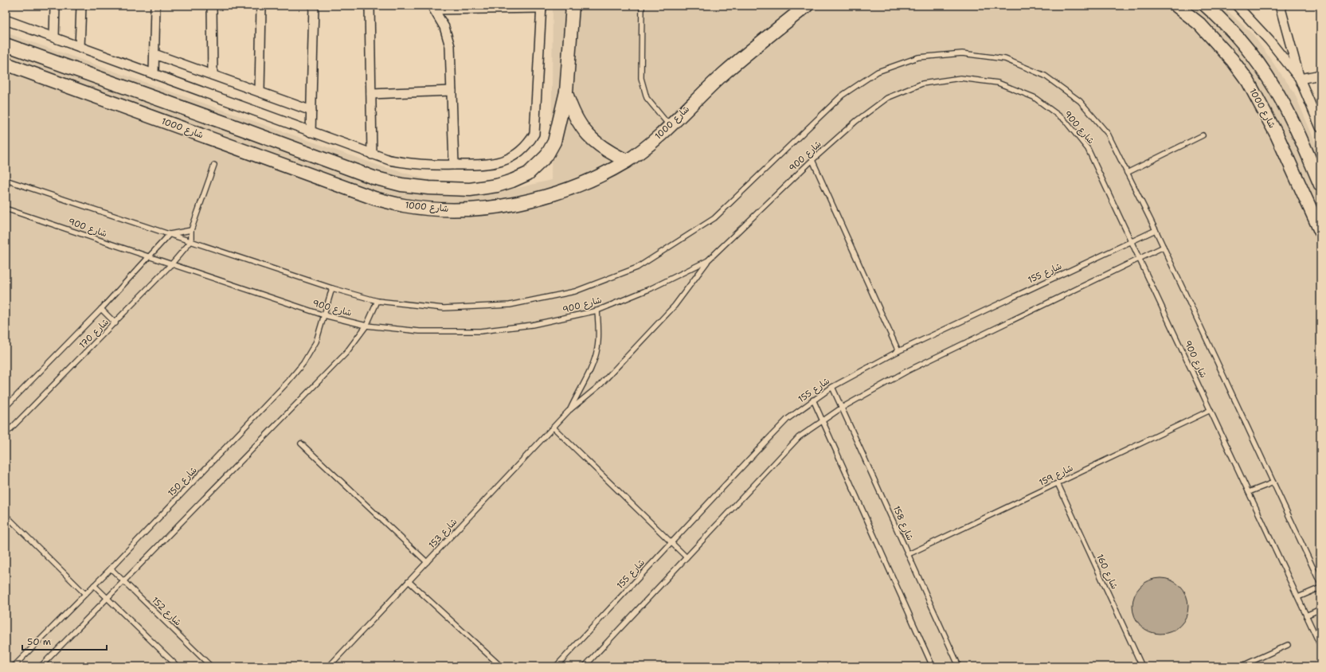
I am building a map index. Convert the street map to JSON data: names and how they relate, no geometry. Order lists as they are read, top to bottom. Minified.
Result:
{"streets":{"street":["شارع 1000"],"lane":["شارع 900","شارع 155","شارع 170","شارع 159","شارع 150","شارع 158","شارع 153","شارع 160","شارع 152"]},"crossings":[["شارع 900","شارع 155"],["شارع 900","شارع 170"],["شارع 900","شارع 159"],["شارع 900","شارع 150"],["شارع 155","شارع 158"],["شارع 159","شارع 158"],["شارع 159","شارع 160"],["شارع 150","شارع 152"]],"scale_bar":"50 m"}
